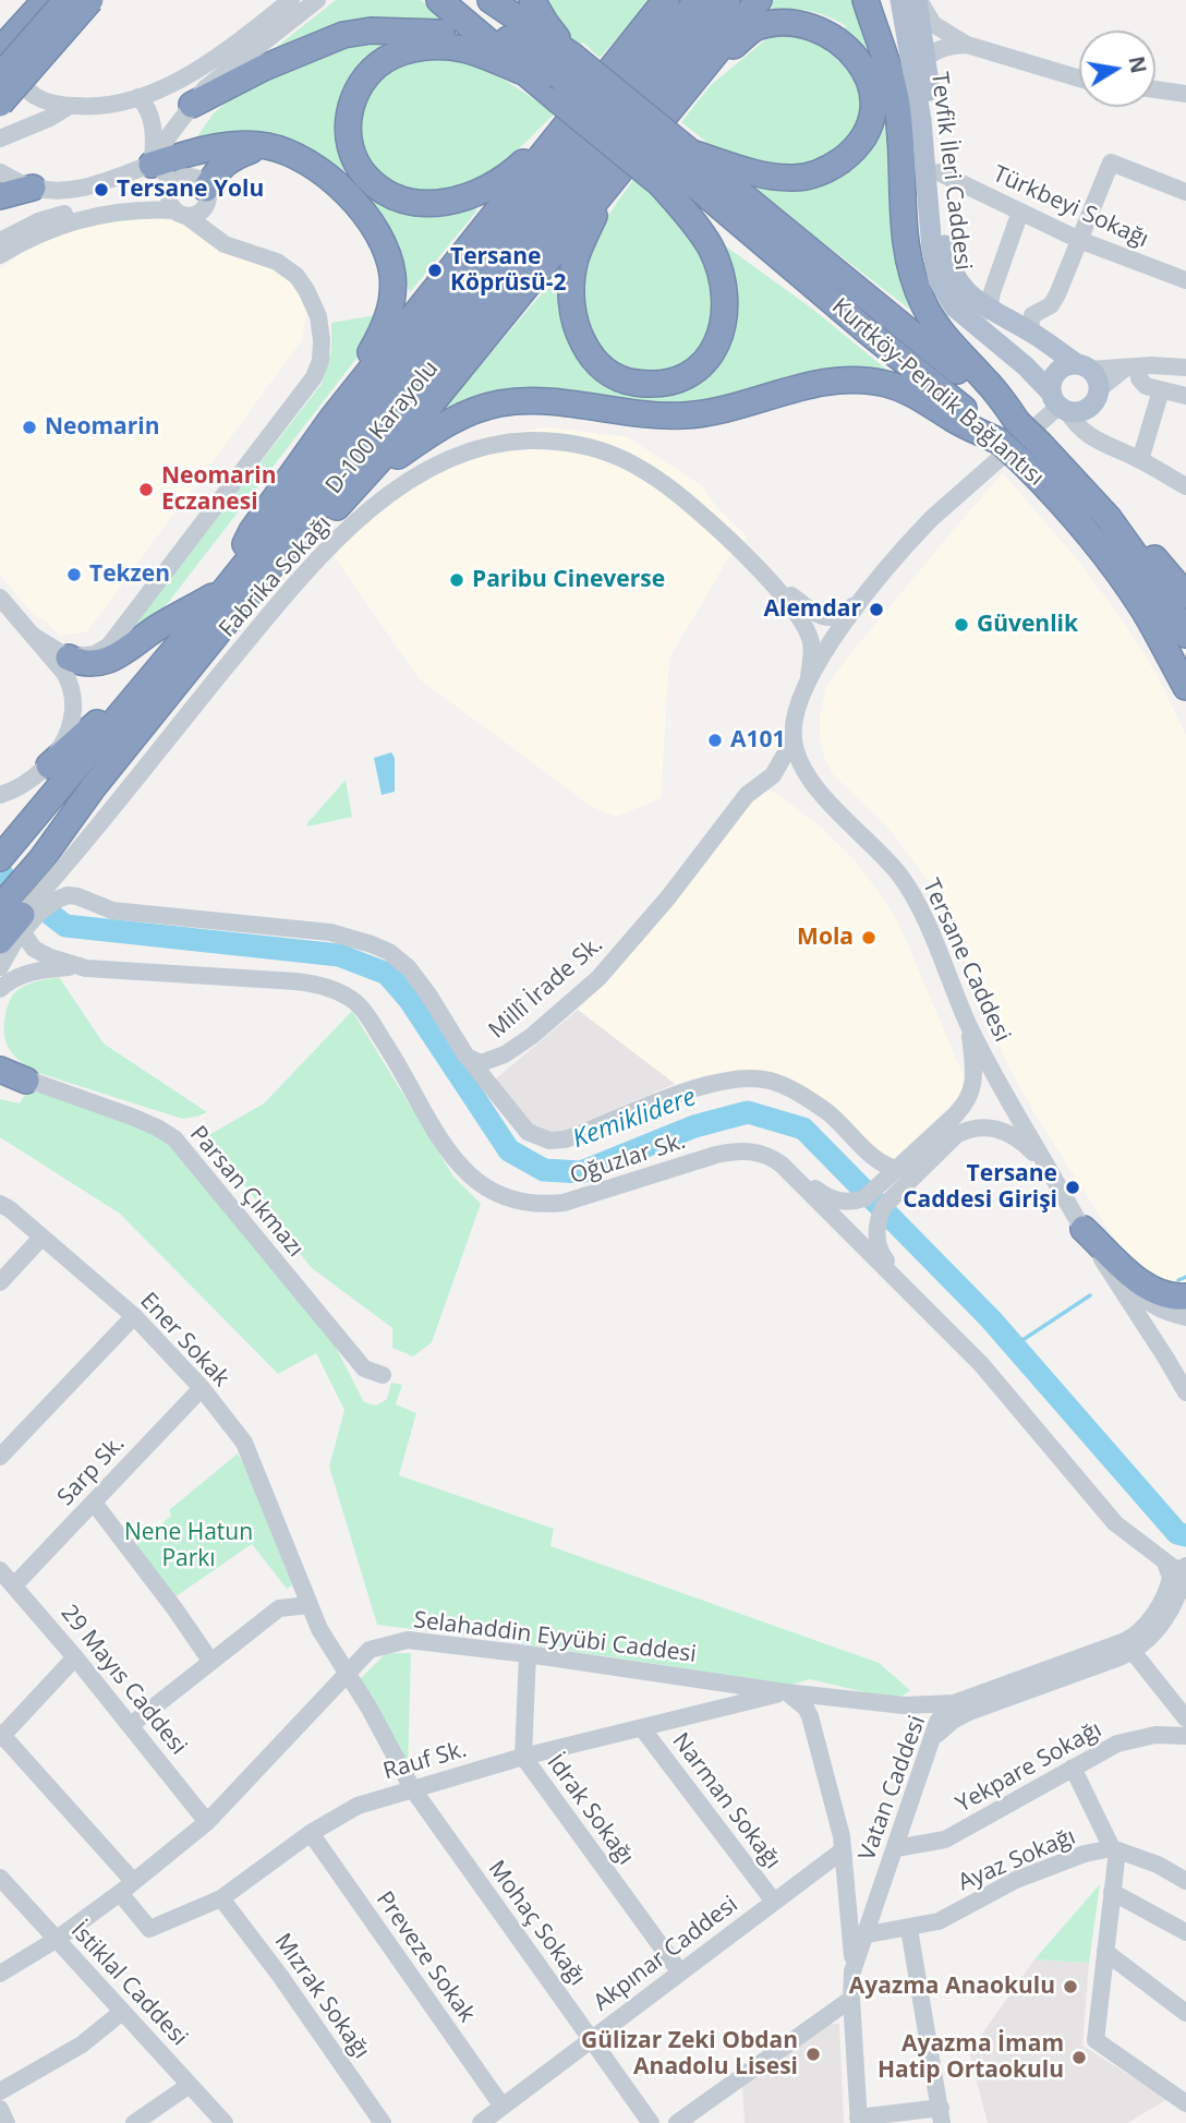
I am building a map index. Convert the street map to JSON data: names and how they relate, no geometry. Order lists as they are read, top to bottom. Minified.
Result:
{"streets":{"highway":["Kurtköy-Pendik Bağlantısı","D-100 Karayolu"],"main road":["Tevfik İleri Caddesi"],"street":["Türkbeyi Sokağı","Fabrika Sokağı","Tersane Caddesi","Millî İrade Sk.","Oğuzlar Sk.","Parsan Çıkmazı","Ener Sokak","Sarp Sk.","Selahaddin Eyyübi Caddesi","29 Mayıs Caddesi","Rauf Sk.","Yekpare Sokağı","Vatan Caddesi","Narman Sokağı","İdrak Sokağı","Ayaz Sokağı","Mohaç Sokağı","Akpınar Caddesi","Preveze Sokak","İstiklal Caddesi","Mızrak Sokağı"]},"crossings":[["Tevfik İleri Caddesi","Türkbeyi Sokağı"],["D-100 Karayolu","Fabrika Sokağı"],["D-100 Karayolu","Oğuzlar Sk."],["Tersane Caddesi","Millî İrade Sk."],["Ener Sokak","Sarp Sk."],["Ener Sokak","Selahaddin Eyyübi Caddesi"],["Ener Sokak","Mohaç Sokağı"],["Sarp Sk.","29 Mayıs Caddesi"],["Selahaddin Eyyübi Caddesi","29 Mayıs Caddesi"],["Selahaddin Eyyübi Caddesi","Rauf Sk."],["Selahaddin Eyyübi Caddesi","Vatan Caddesi"],["Selahaddin Eyyübi Caddesi","İdrak Sokağı"],["Selahaddin Eyyübi Caddesi","Mohaç Sokağı"],["Selahaddin Eyyübi Caddesi","İstiklal Caddesi"],["Rauf Sk.","Narman Sokağı"],["Rauf Sk.","İdrak Sokağı"],["Rauf Sk.","Mohaç Sokağı"],["Rauf Sk.","Preveze Sokak"],["Rauf Sk.","Mızrak Sokağı"],["Yekpare Sokağı","Vatan Caddesi"],["Vatan Caddesi","Ayaz Sokağı"],["Narman Sokağı","Akpınar Caddesi"],["İdrak Sokağı","Akpınar Caddesi"],["Mohaç Sokağı","Akpınar Caddesi"],["Akpınar Caddesi","Preveze Sokak"]],"water":["Kemiklidere"],"parks":["Nene Hatun Parkı"],"places":["Tersane Yolu","Tersane Köprüsü-2","Neomarin","Neomarin Eczanesi","Tekzen","Paribu Cineverse","Alemdar","Güvenlik","A101","Mola","Tersane Caddesi Girişi","Ayazma Anaokulu","Gülizar Zeki Obdan Anadolu Lisesi","Ayazma İmam Hatip Ortaokulu"],"north":"right"}
